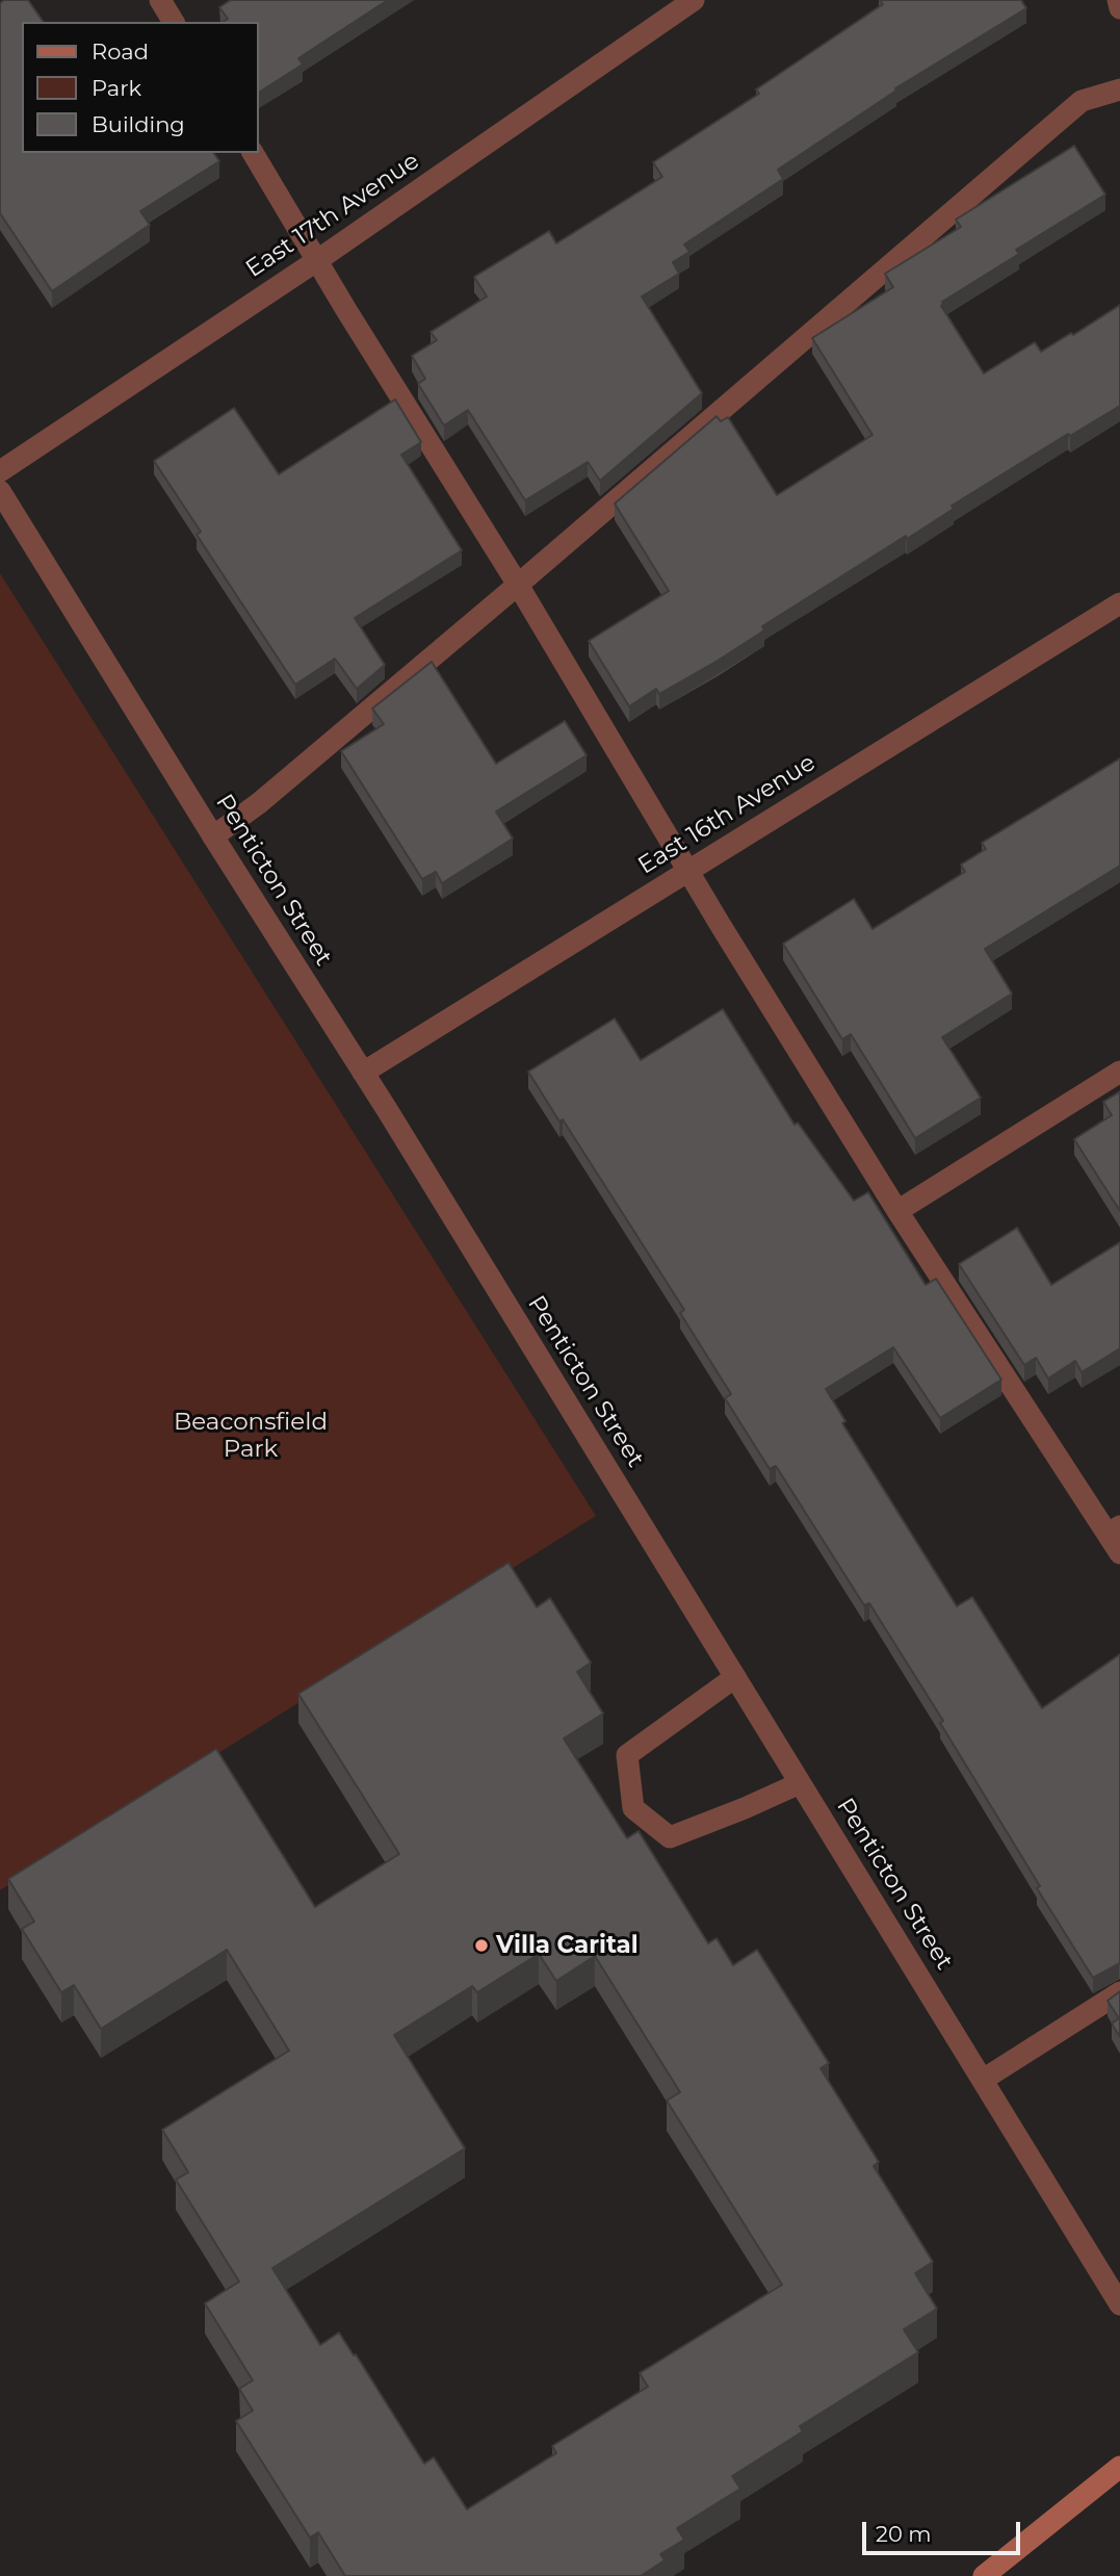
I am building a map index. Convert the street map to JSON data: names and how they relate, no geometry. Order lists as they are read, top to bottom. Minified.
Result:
{"streets":{"street":["East 17th Avenue","East 16th Avenue","Penticton Street"]},"crossings":[["East 16th Avenue","Penticton Street"]],"parks":["Beaconsfield Park"],"places":["Villa Carital"],"legend":["Road","Park","Building"],"scale_bar":"20 m"}
